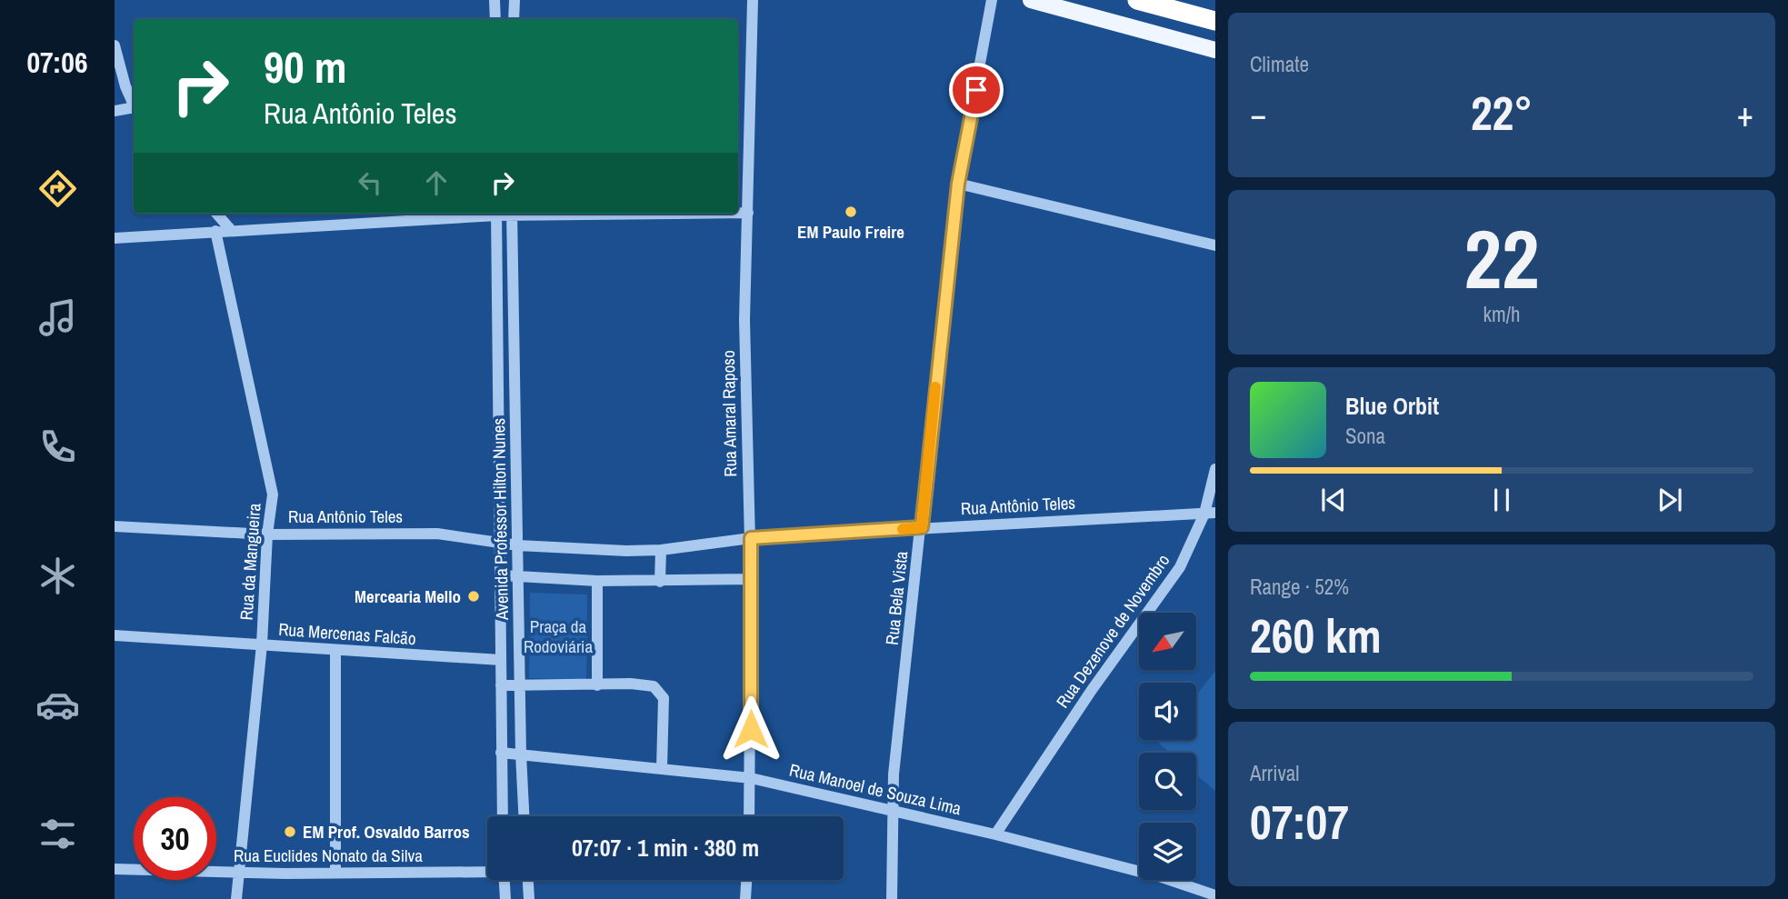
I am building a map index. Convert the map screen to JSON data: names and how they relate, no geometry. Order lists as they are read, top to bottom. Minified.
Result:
{"streets":{"street":["Rua Amaral Raposo","Rua Antônio Teles","Avenida Professor Hilton Nunes","Rua da Mangueira","Rua Bela Vista","Rua Dezenove de Novembro","Rua Mercenas Falcão","Rua Manoel de Souza Lima","Rua Euclides Nonato da Silva"]},"crossings":[["Rua Amaral Raposo","Rua Antônio Teles"],["Rua Amaral Raposo","Rua Manoel de Souza Lima"],["Rua Antônio Teles","Avenida Professor Hilton Nunes"],["Rua Antônio Teles","Rua da Mangueira"],["Rua Antônio Teles","Rua Bela Vista"],["Rua Antônio Teles","Rua Dezenove de Novembro"],["Avenida Professor Hilton Nunes","Rua Mercenas Falcão"],["Avenida Professor Hilton Nunes","Rua Manoel de Souza Lima"],["Rua da Mangueira","Rua Mercenas Falcão"],["Rua da Mangueira","Rua Euclides Nonato da Silva"],["Rua Bela Vista","Rua Manoel de Souza Lima"],["Rua Dezenove de Novembro","Rua Manoel de Souza Lima"]],"parks":["Praça da Rodoviária"],"places":["EM Paulo Freire","Mercearia Mello","EM Prof. Osvaldo Barros"],"north":"bottom left","page":{"tabs":"07:06","tile":["Climate",["22","km/h"],["Range · 52%","260 km"],["Arrival","07:07"]],"turn":["90 m","Rua Antônio Teles"],"heat":["−","22°","+"],"song":["Blue Orbit","Sona"],"limit":"30","trip":"07:07 · 1 min · 380 m"}}
